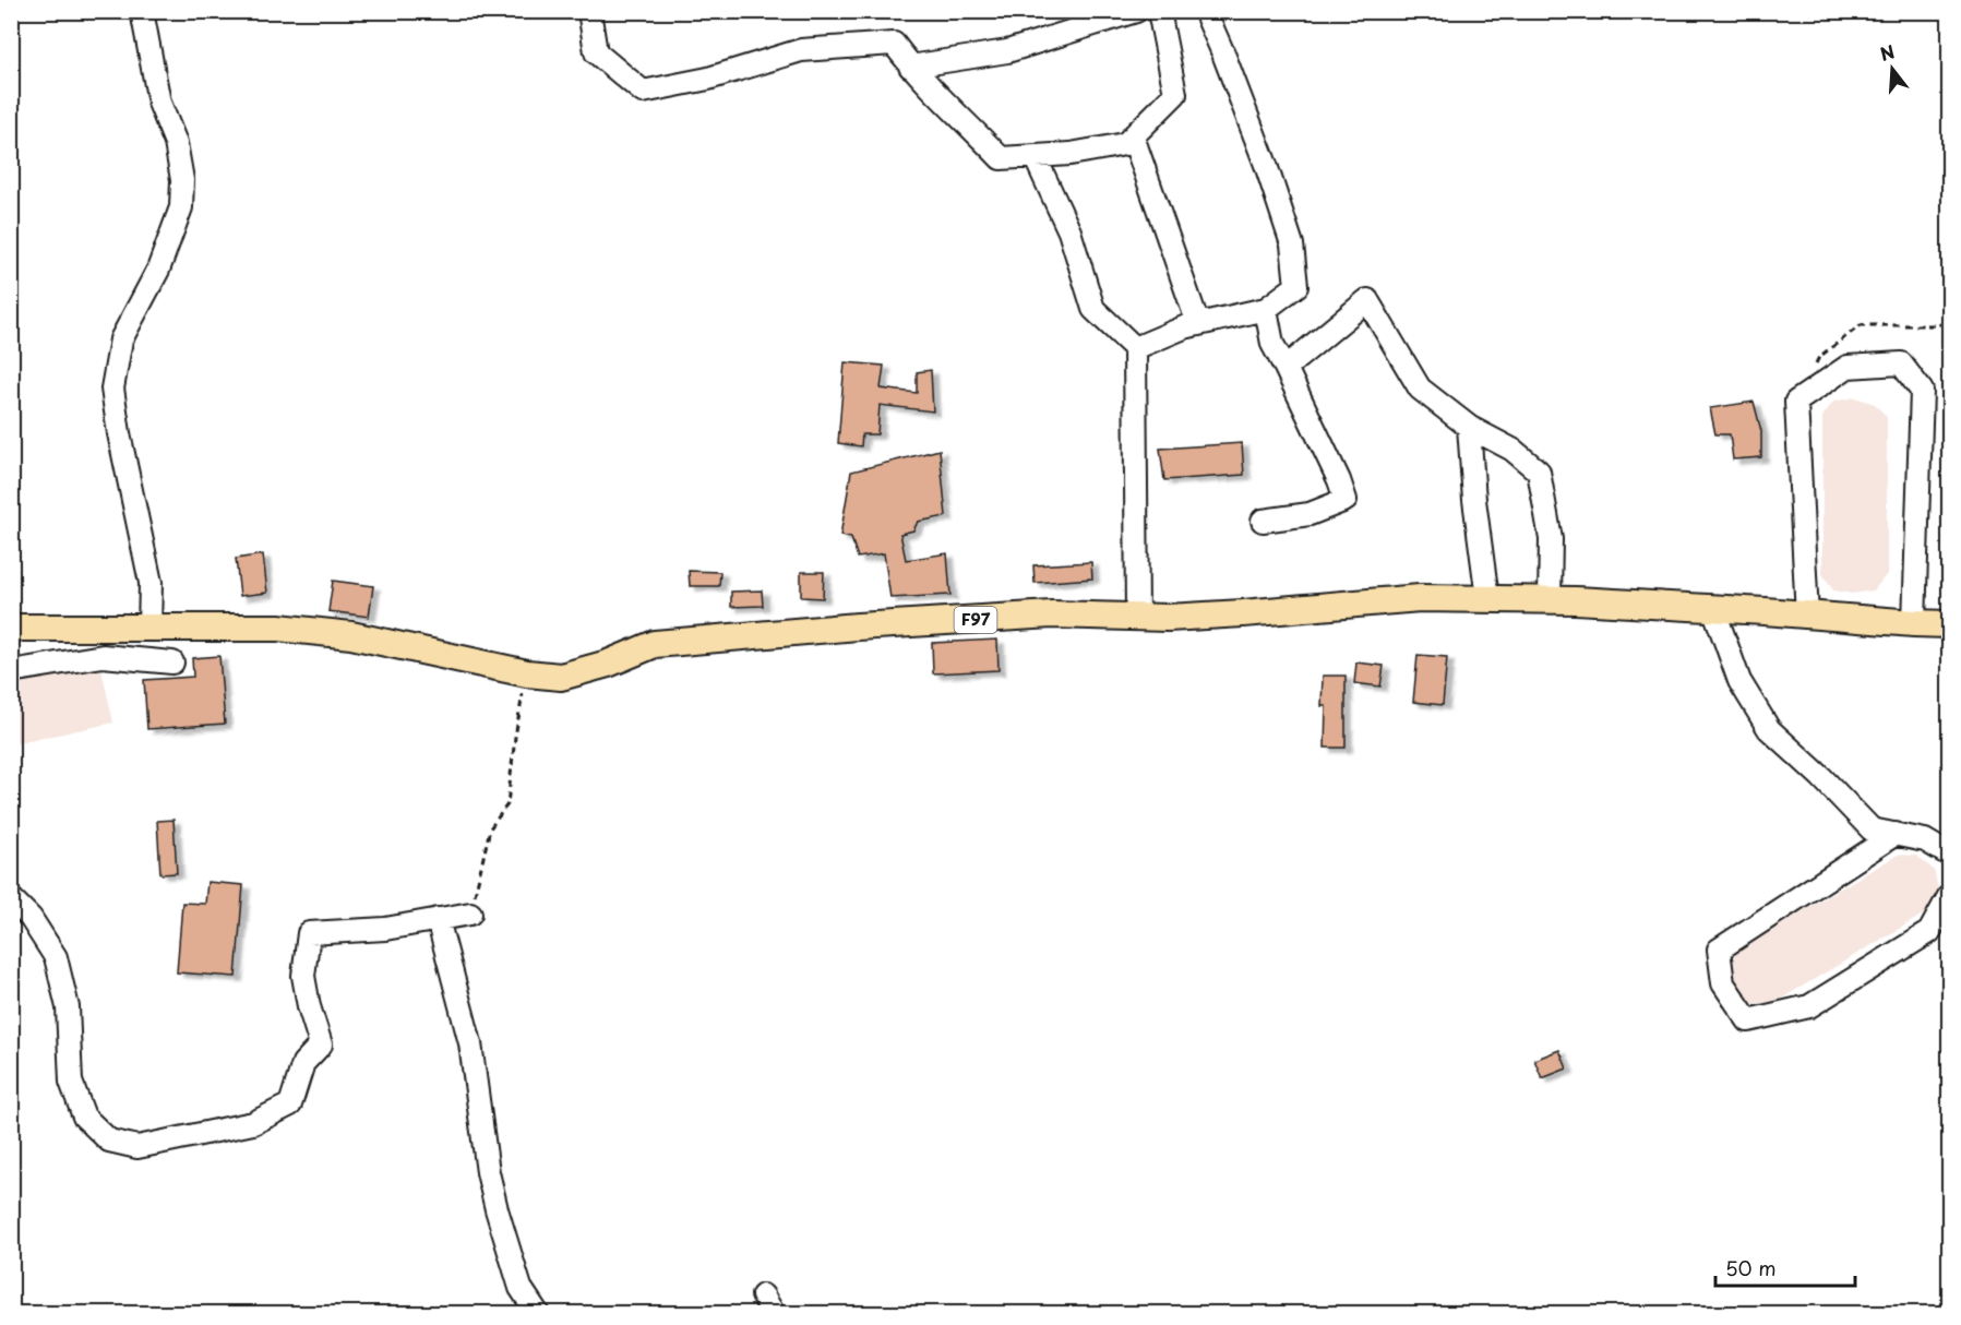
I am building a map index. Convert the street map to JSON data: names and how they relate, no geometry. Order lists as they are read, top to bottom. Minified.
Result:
{"streets":{"main road":["F97"]},"scale_bar":"50 m","north":"top"}
